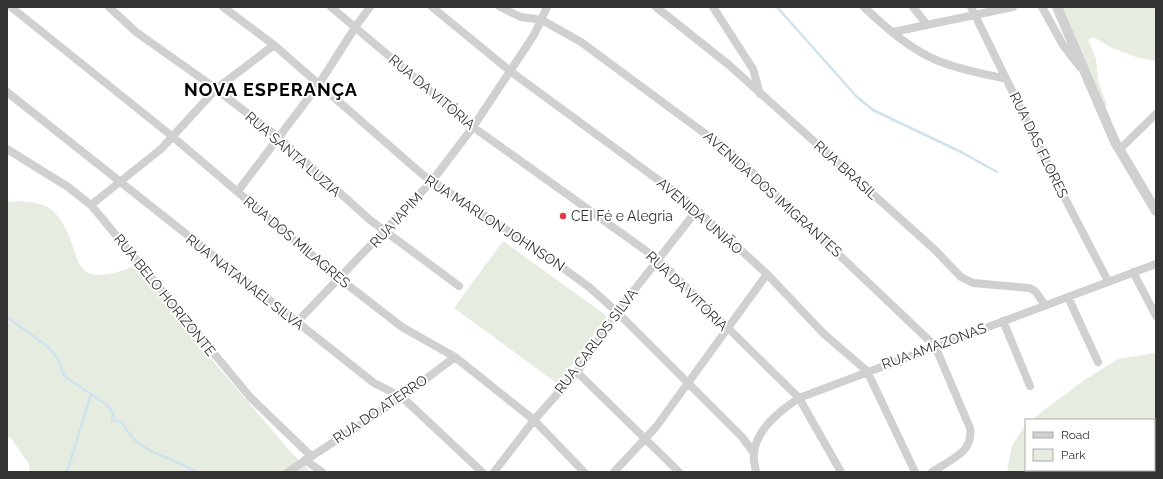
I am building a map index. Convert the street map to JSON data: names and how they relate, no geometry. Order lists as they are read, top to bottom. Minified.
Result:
{"streets":{"street":["RUA DA VITÓRIA","RUA DAS FLORES","RUA SANTA LUZIA","RUA BRASIL","AVENIDA DOS IMIGRANTES","AVENIDA UNIÃO","RUA IAPIM","RUA MARLON JOHNSON","RUA DOS MILAGRES","RUA NATANAEL SILVA","RUA BELO HORIZONTE","RUA CARLOS SILVA","RUA AMAZONAS","RUA DO ATERRO"]},"crossings":[["RUA DA VITÓRIA","RUA IAPIM"],["RUA DA VITÓRIA","RUA CARLOS SILVA"],["RUA DA VITÓRIA","RUA AMAZONAS"],["RUA DAS FLORES","RUA AMAZONAS"],["RUA SANTA LUZIA","RUA IAPIM"],["RUA BRASIL","RUA AMAZONAS"],["AVENIDA DOS IMIGRANTES","RUA IAPIM"],["AVENIDA DOS IMIGRANTES","RUA AMAZONAS"],["AVENIDA UNIÃO","RUA IAPIM"],["AVENIDA UNIÃO","RUA CARLOS SILVA"],["AVENIDA UNIÃO","RUA AMAZONAS"],["RUA IAPIM","RUA MARLON JOHNSON"],["RUA IAPIM","RUA DOS MILAGRES"],["RUA IAPIM","RUA NATANAEL SILVA"],["RUA MARLON JOHNSON","RUA CARLOS SILVA"],["RUA MARLON JOHNSON","RUA AMAZONAS"],["RUA DOS MILAGRES","RUA CARLOS SILVA"],["RUA DOS MILAGRES","RUA DO ATERRO"],["RUA NATANAEL SILVA","RUA DO ATERRO"],["RUA BELO HORIZONTE","RUA DO ATERRO"]],"districts":["NOVA ESPERANÇA"],"places":["CEI Fé e Alegria"],"legend":["Road","Park"]}
